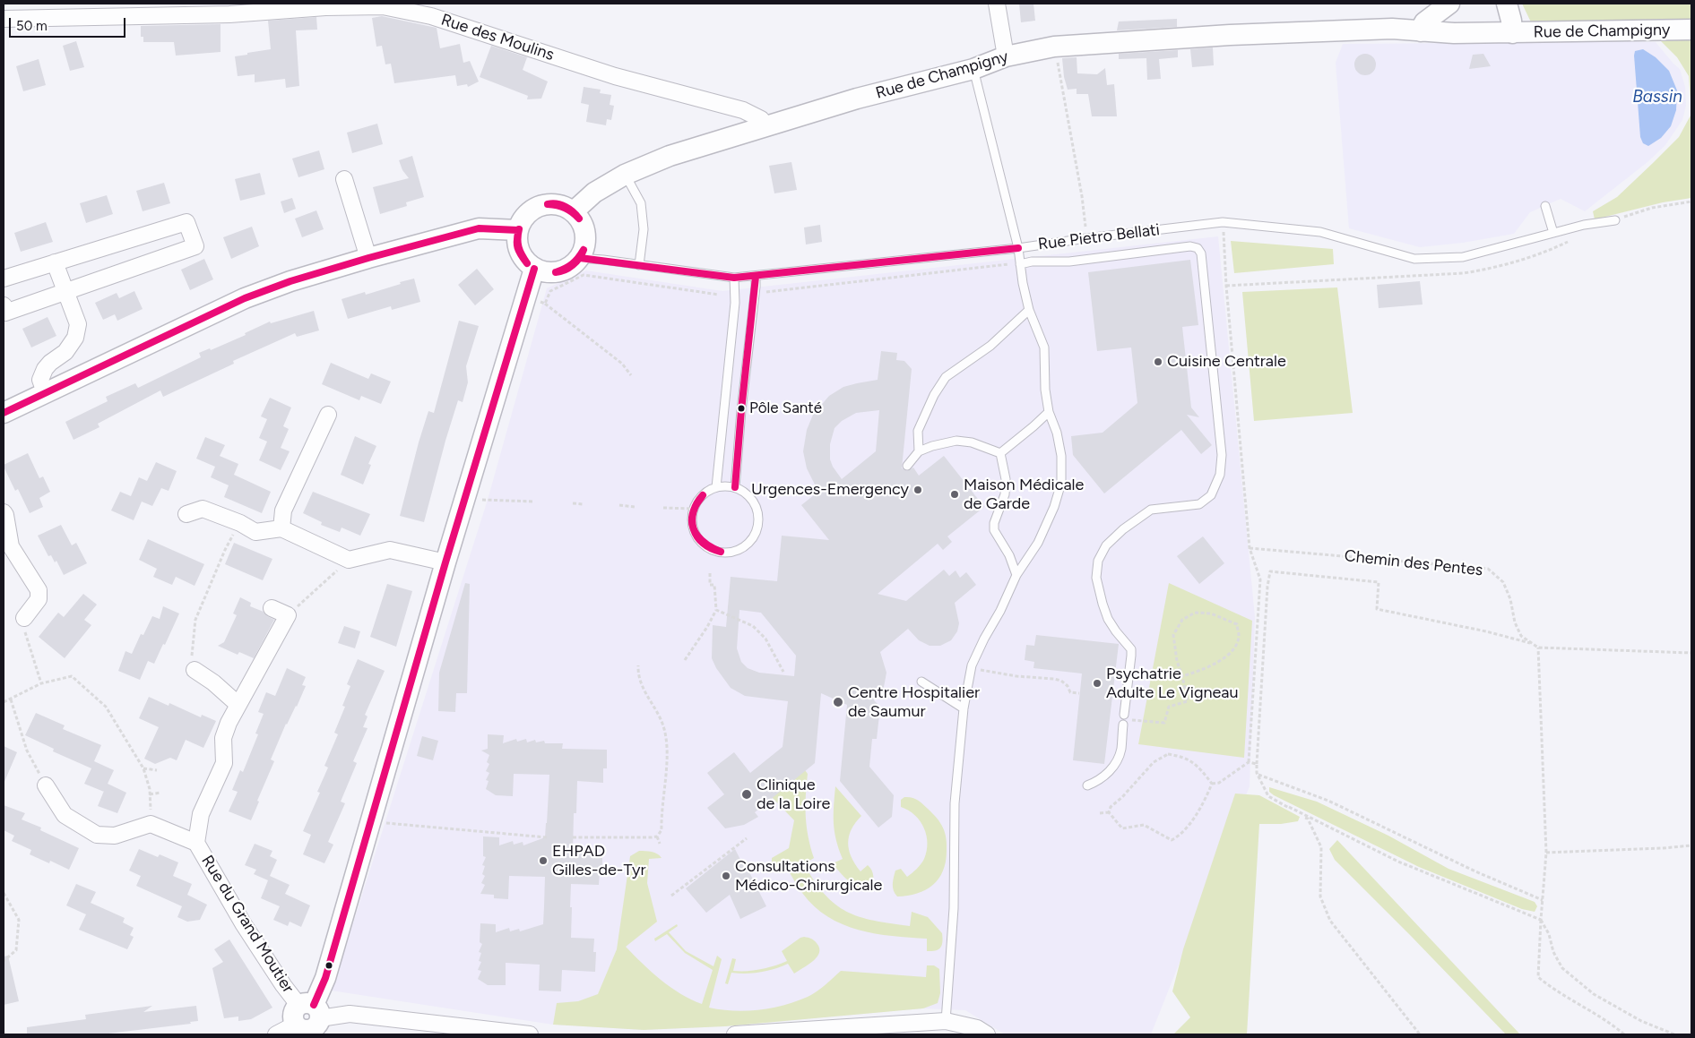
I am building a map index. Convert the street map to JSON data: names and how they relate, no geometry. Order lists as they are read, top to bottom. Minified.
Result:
{"streets":{"street":["Rue de Champigny","Rue des Moulins","Rue du Grand Moutier"],"lane":["Rue Pietro Bellati"],"path":["Chemin des Pentes"]},"crossings":[["Rue de Champigny","Rue des Moulins"],["Rue de Champigny","Rue Pietro Bellati"]],"water":["Bassin"],"places":["Cuisine Centrale","Pôle Santé","Urgences-Emergency","Maison Médicale de Garde","Psychatrie Adulte Le Vigneau","Centre Hospitalier de Saumur","Clinique de la Loire","EHPAD Gilles-de-Tyr","Consultations Médico-Chirurgicale"],"scale_bar":"50 m"}
